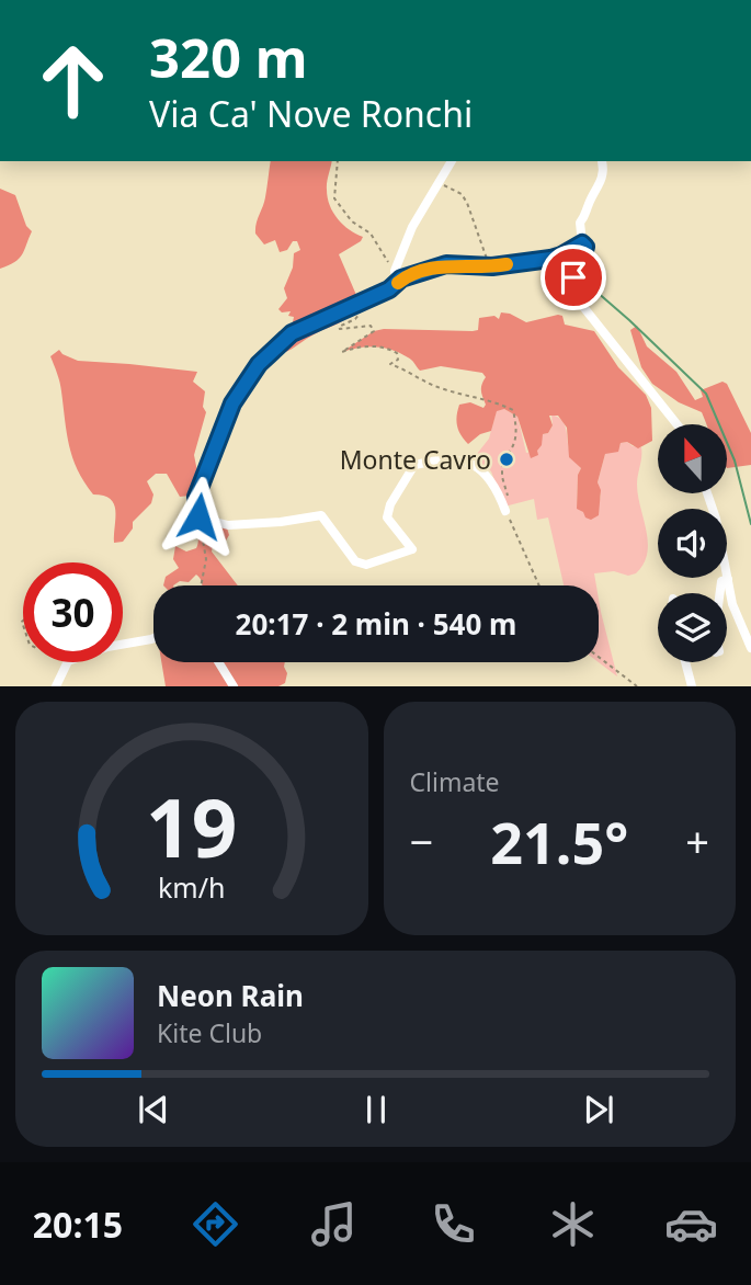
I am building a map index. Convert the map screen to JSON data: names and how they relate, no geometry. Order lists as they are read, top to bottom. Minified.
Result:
{"places":["Monte Cavro"],"north":"top","page":{"turn":["320 m","Via Ca' Nove Ronchi"],"limit":"30","trip":"20:17 · 2 min · 540 m","tile":"Climate","heat":["−","21.5°","+"],"song":["Neon Rain","Kite Club"],"tabs":"20:15","gauge":["19","km/h"]}}
